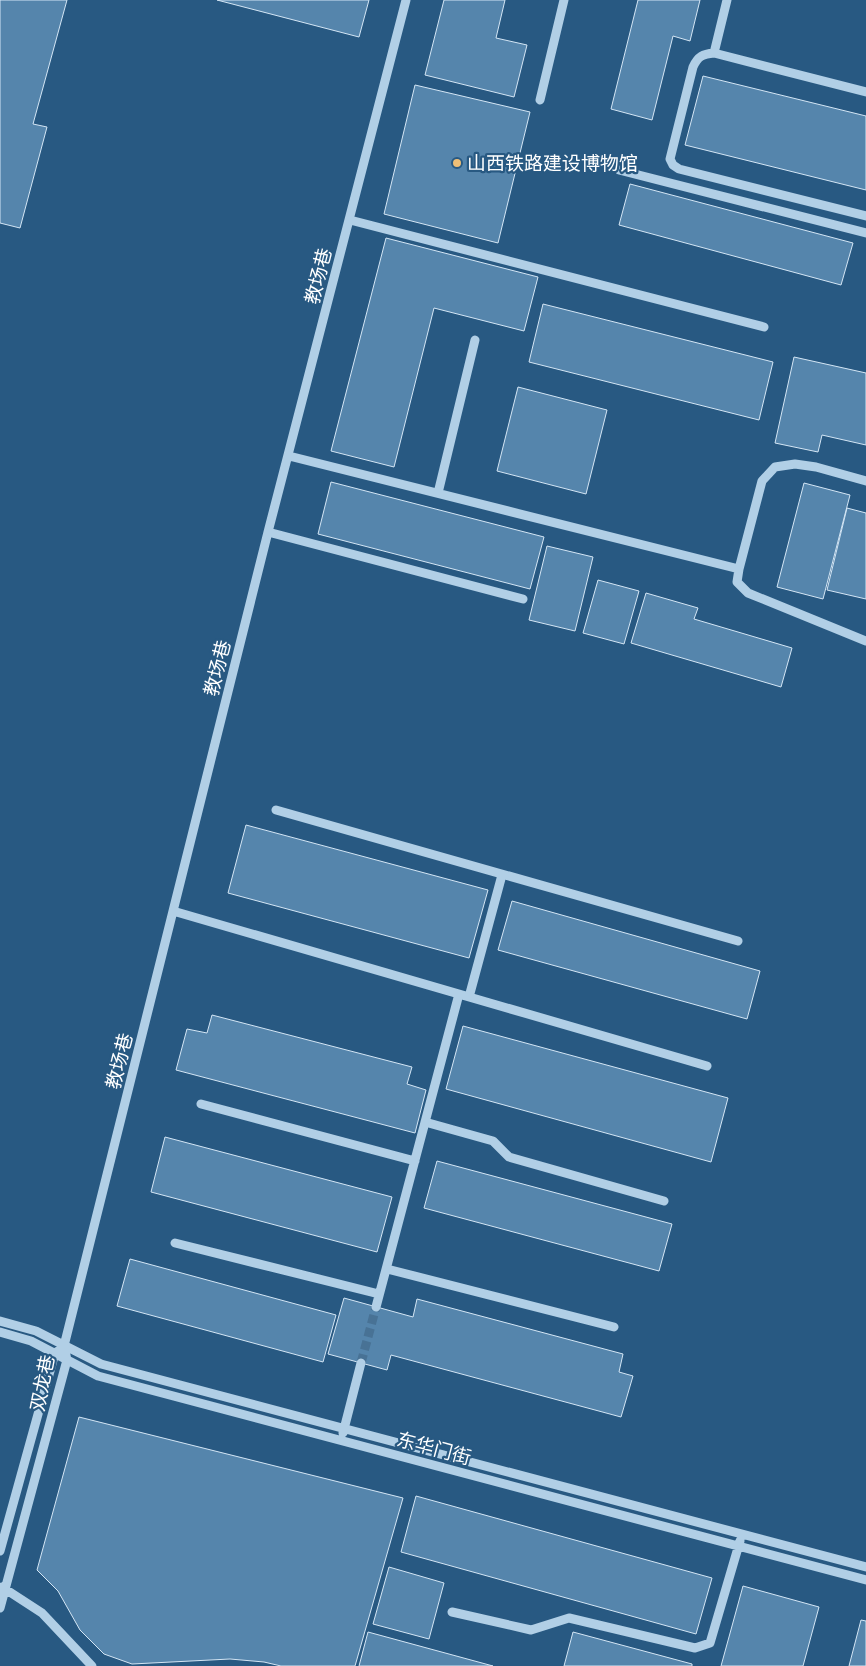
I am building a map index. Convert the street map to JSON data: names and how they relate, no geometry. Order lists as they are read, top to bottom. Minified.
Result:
{"streets":{"street":["教场巷","双龙巷","东华门街"]},"crossings":[["教场巷","双龙巷"],["教场巷","东华门街"],["双龙巷","东华门街"]],"places":["山西铁路建设博物馆"]}
